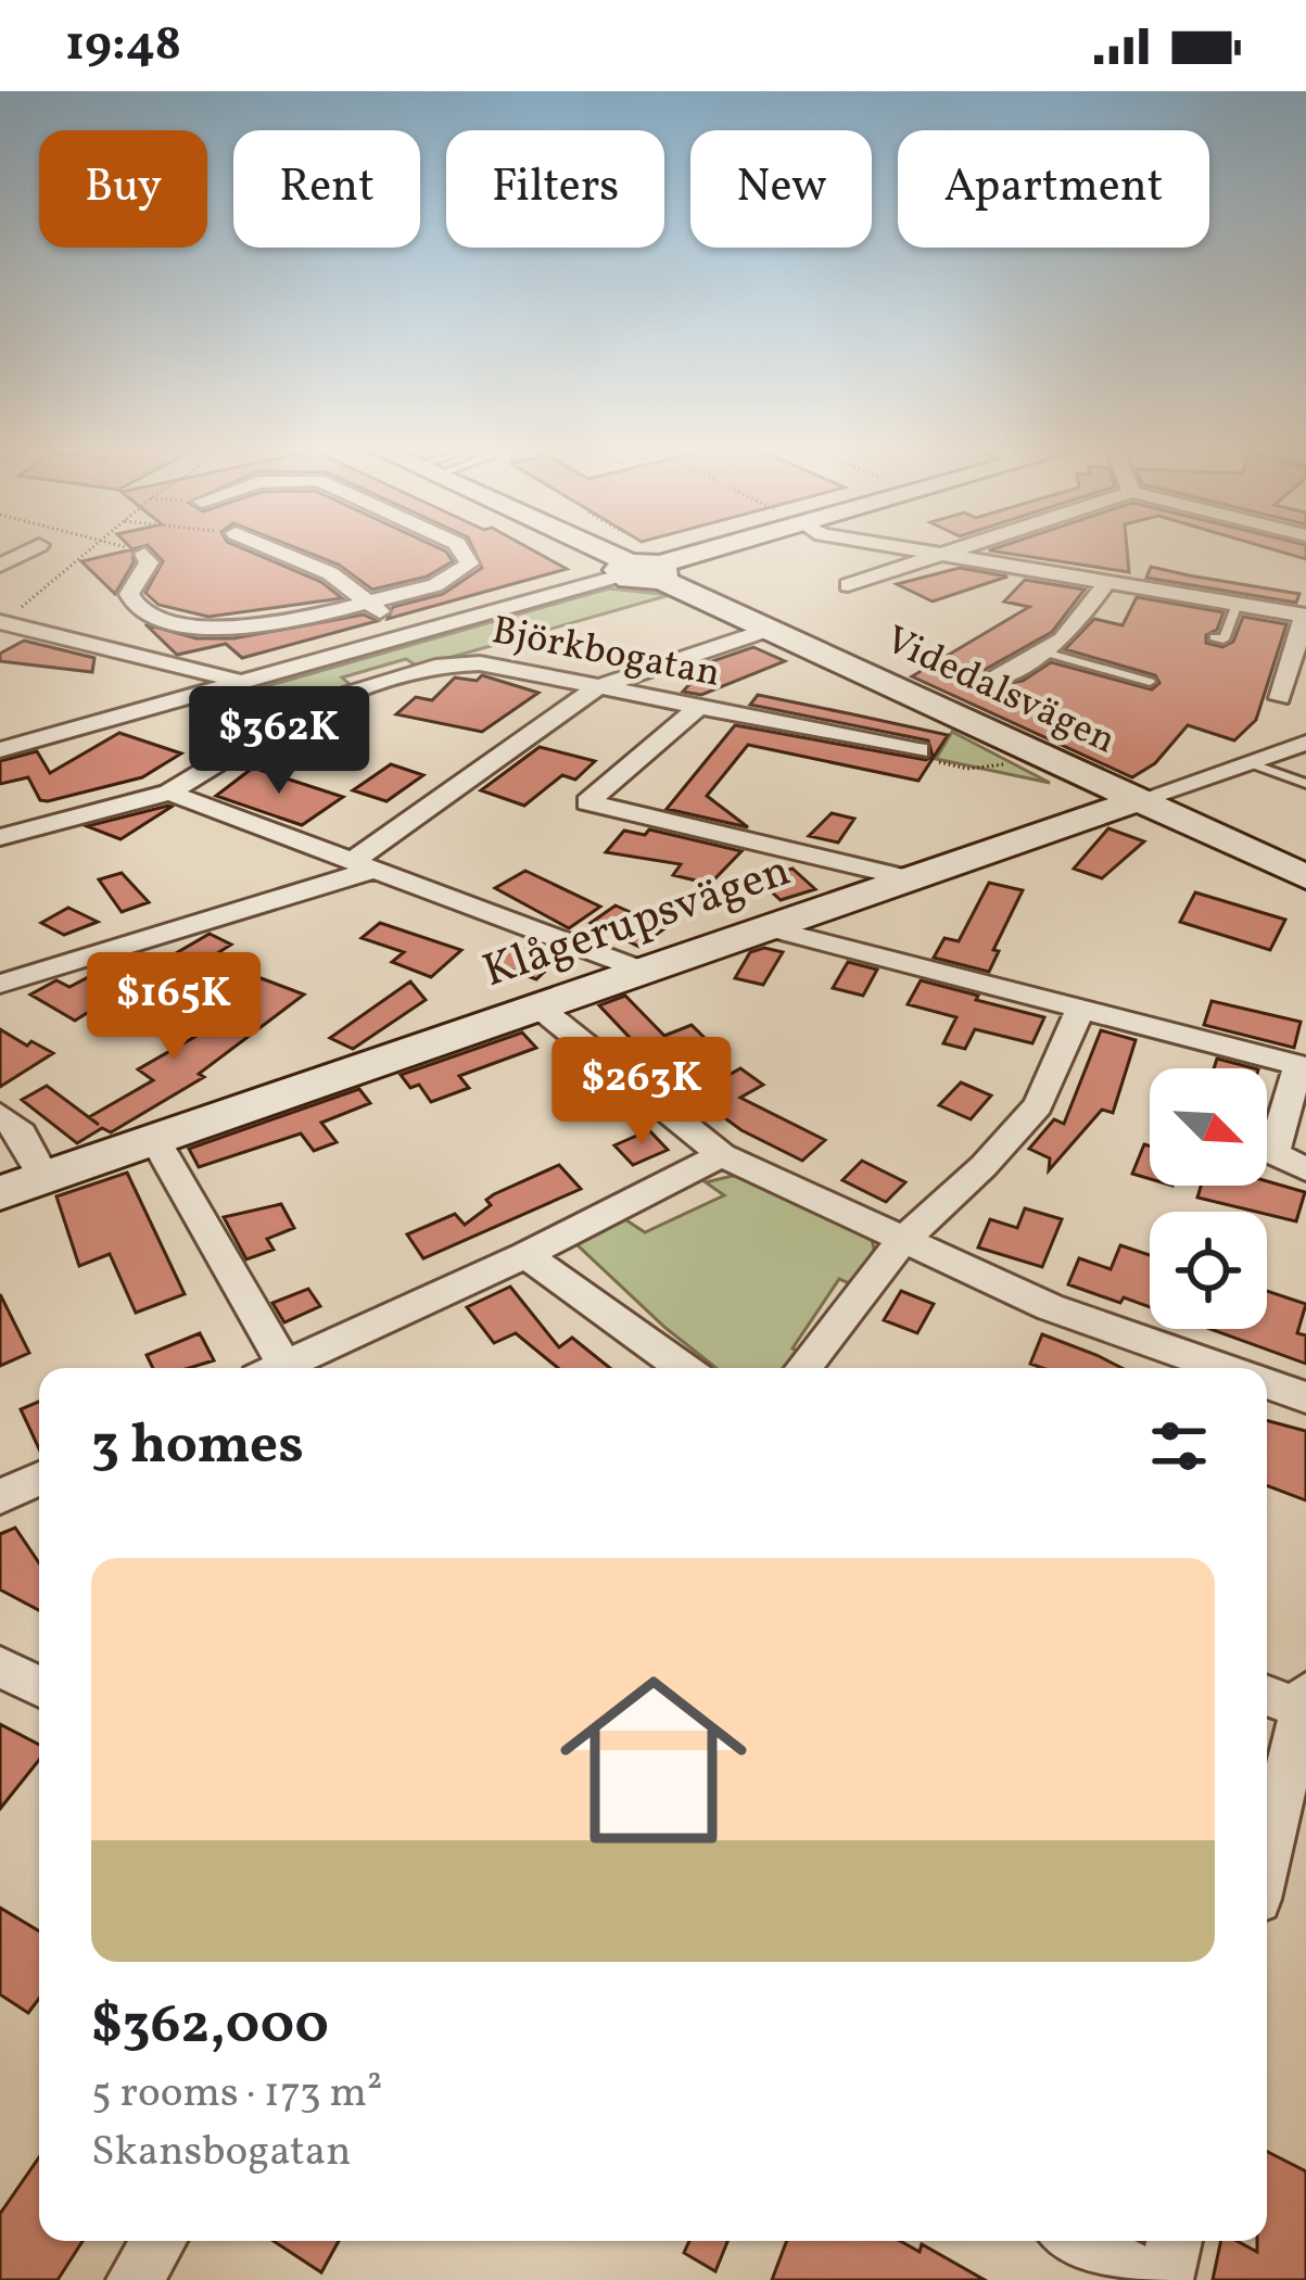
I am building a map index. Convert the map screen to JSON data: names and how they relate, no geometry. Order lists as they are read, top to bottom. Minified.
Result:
{"streets":{"street":["Björkbogatan","Videdalsvägen","Klågerupsvägen"]},"crossings":[["Videdalsvägen","Klågerupsvägen"]],"north":"bottom right","page":{"status":"19:48","chip":["Buy","Rent","Filters","New","Apartment"],"price":["$362K","$165K","$263K"],"heading":"3 homes","list":[{"name":"$362,000","note":"5 rooms · 173 m² · Skansbogatan"}]}}
